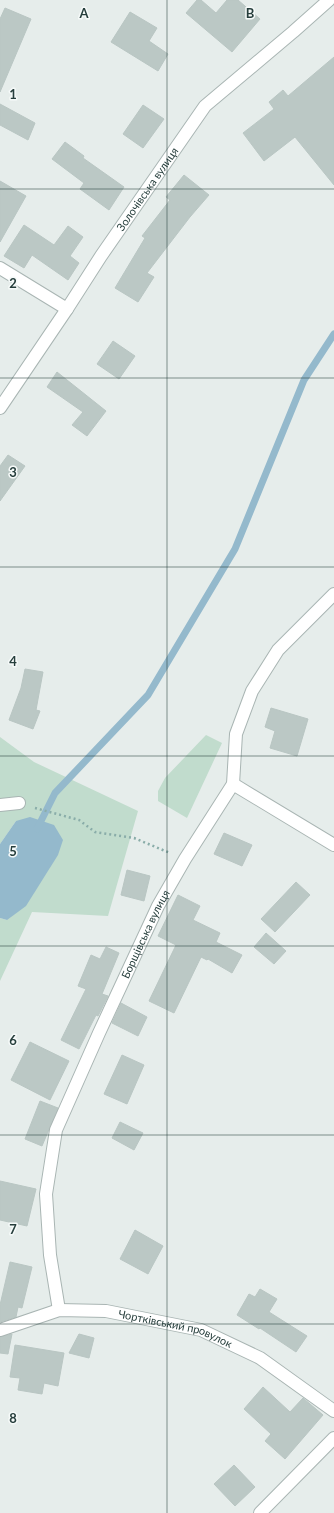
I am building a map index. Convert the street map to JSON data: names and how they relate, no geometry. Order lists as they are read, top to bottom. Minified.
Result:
{"streets":{"street":["Золочівська вулиця","Борщівська вулиця","Чортківський провулок"]},"crossings":[["Борщівська вулиця","Чортківський провулок"]],"grid":{"columns":["A","B"],"rows":["1","2","3","4","5","6","7","8"]}}
